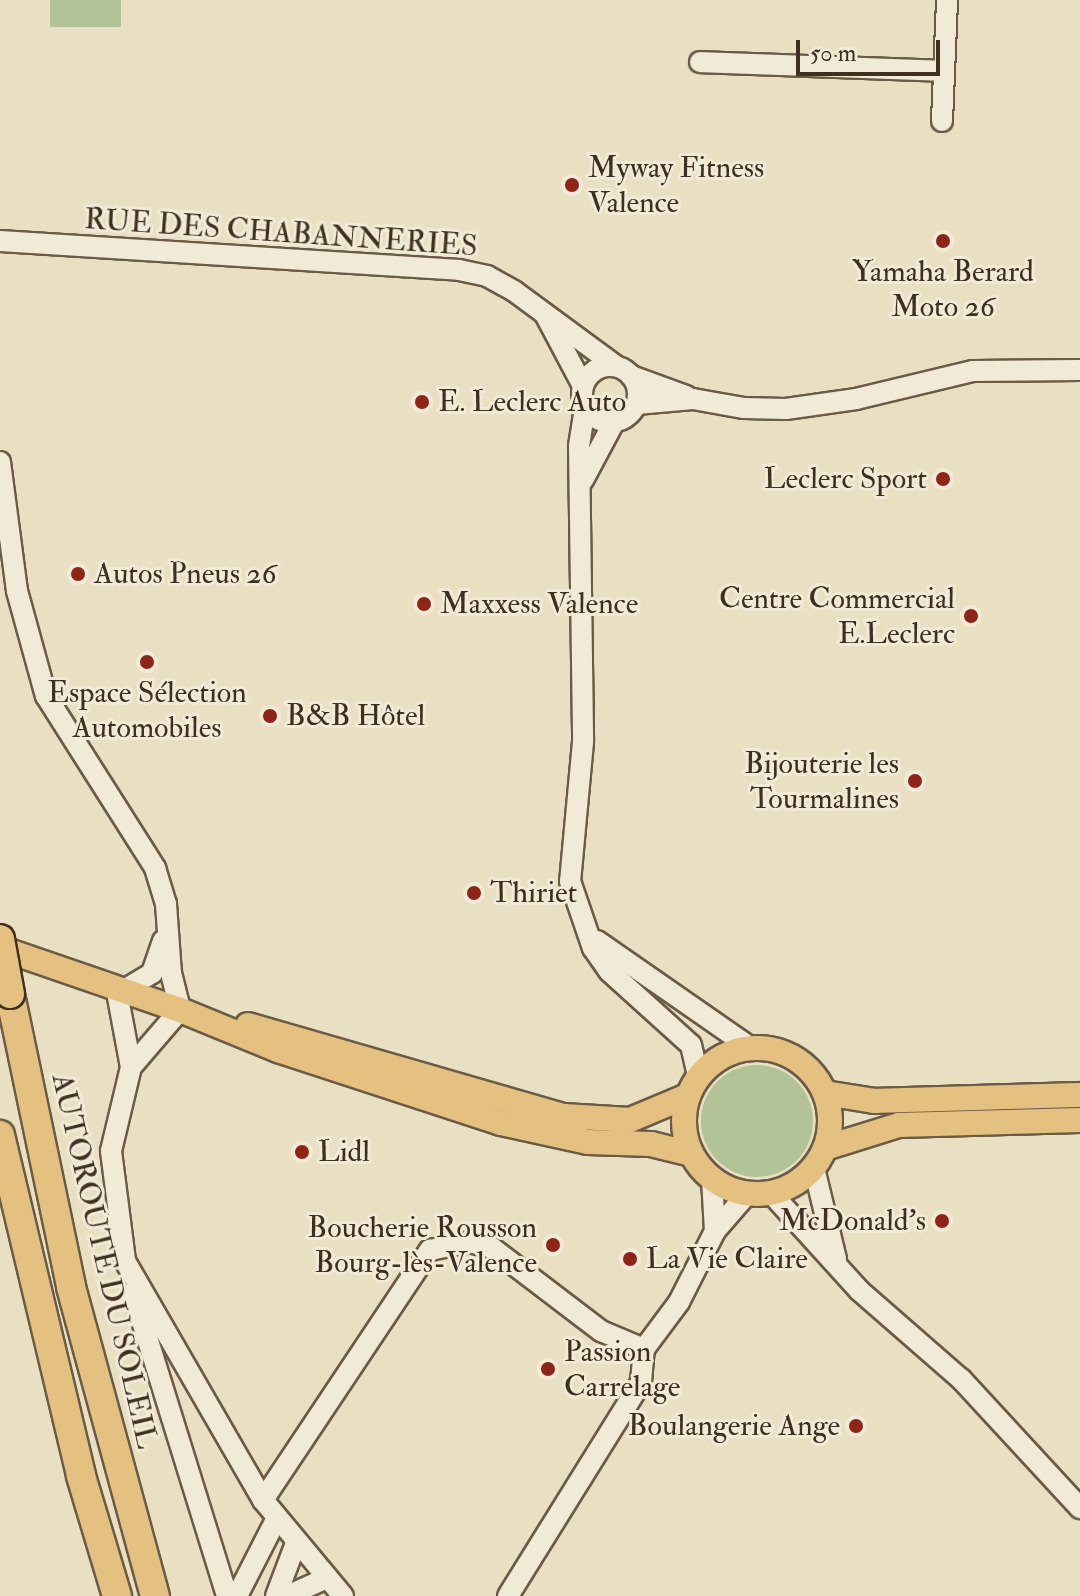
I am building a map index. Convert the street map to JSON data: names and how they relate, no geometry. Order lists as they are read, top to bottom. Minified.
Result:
{"streets":{"highway":["AUTOROUTE DU SOLEIL"],"street":["RUE DES CHABANNERIES"]},"places":["Myway Fitness Valence","Yamaha Berard Moto 26","E. Leclerc Auto","Leclerc Sport","Autos Pneus 26","Maxxess Valence","Centre Commercial E.Leclerc","Espace Sélection Automobiles","B&B Hôtel","Bijouterie les Tourmalines","Thiriet","Lidl","McDonald's","Boucherie Rousson Bourg-lès-Valence","La Vie Claire","Passion Carrelage","Boulangerie Ange"],"scale_bar":"50 m"}
